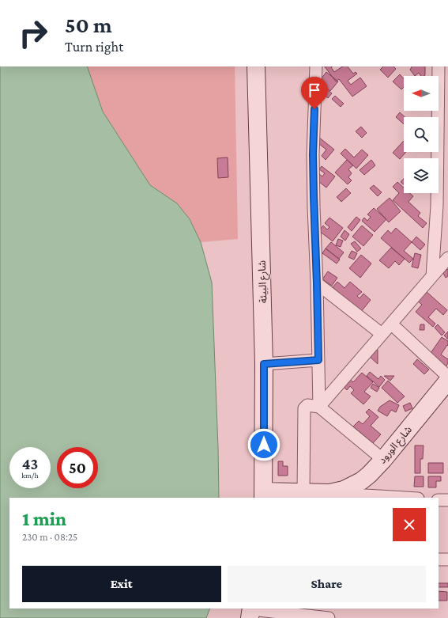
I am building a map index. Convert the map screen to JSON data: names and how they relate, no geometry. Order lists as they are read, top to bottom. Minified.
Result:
{"streets":{"main road":["شارع البيئة","شارع الورود"]},"crossings":[["شارع البيئة","شارع الورود"]],"north":"left","page":{"turn":["50 m","Turn right"],"speed":"43 km/h","limit":"50","heading":["1 min","230 m · 08:25"],"buttons":["Exit","Share"]}}
